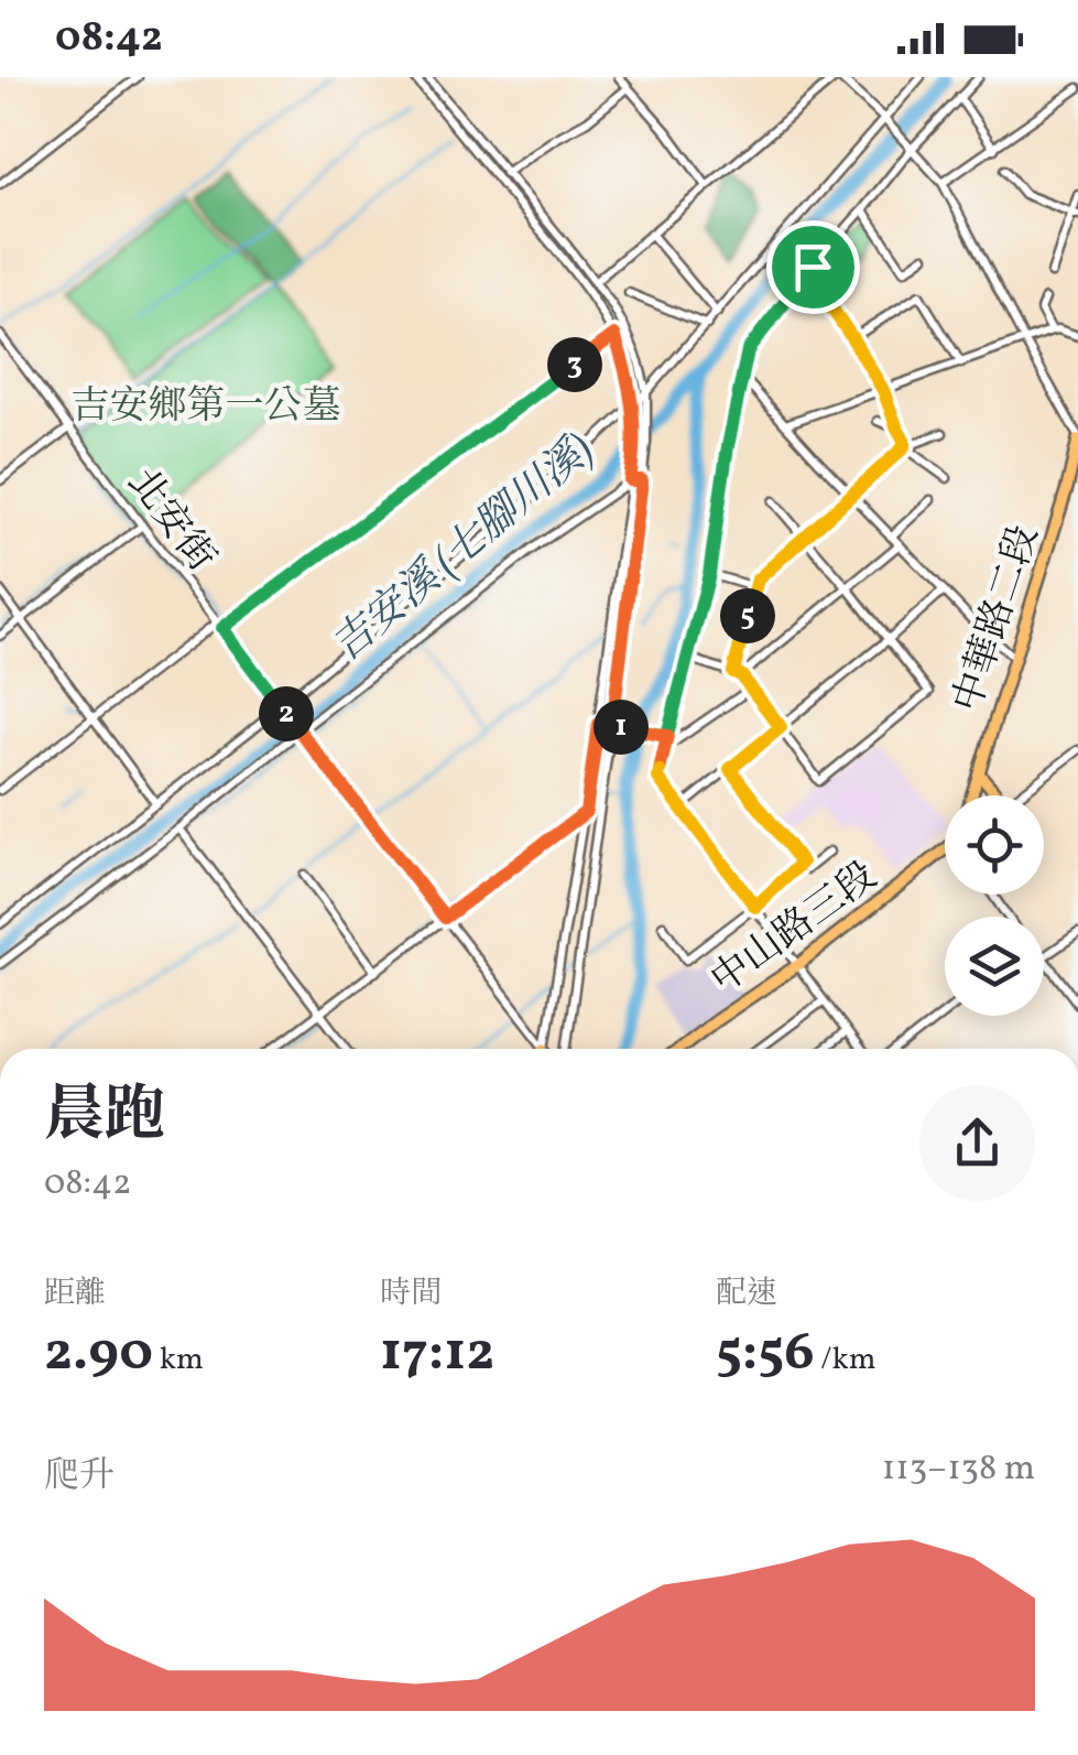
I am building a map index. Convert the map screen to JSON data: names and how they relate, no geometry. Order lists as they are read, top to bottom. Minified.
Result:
{"streets":{"main road":["中華路二段","中山路三段"],"street":["北安街"]},"water":["吉安溪 (七腳川溪)"],"parks":["吉安鄉第一公墓"],"page":{"status":"08:42","pins":["3","5","2","1"],"heading":["晨跑","08:42"],"stats":[["距離","2.90 km"],["時間","17:12"],["配速","5:56 /km"]],"chart":["爬升","113–138 m"]}}
